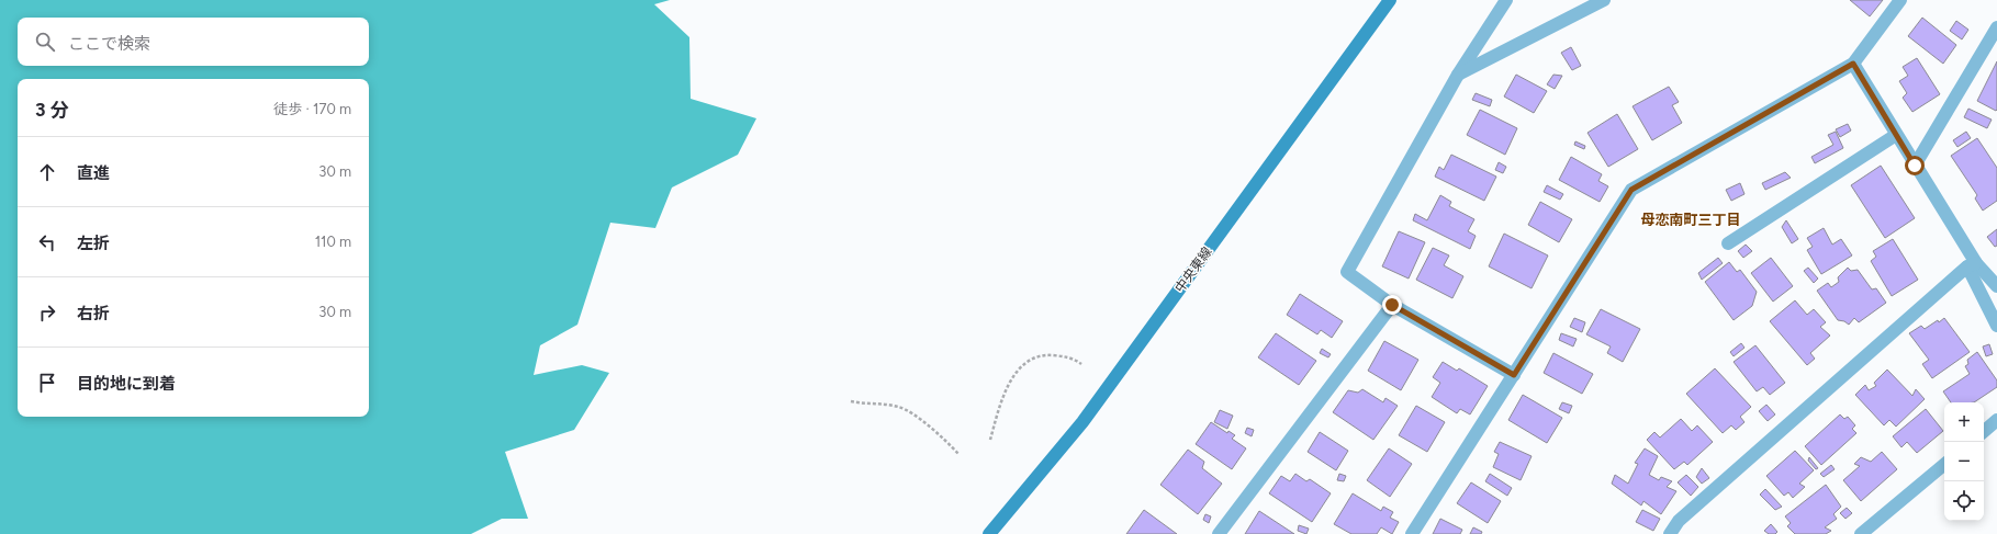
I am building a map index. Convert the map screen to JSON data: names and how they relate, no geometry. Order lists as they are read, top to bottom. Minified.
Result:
{"streets":{"main road":["中央東線"]},"districts":["母恋南町三丁目"],"page":{"search":"ここで検索","heading":["3 分","徒歩 · 170 m"],"list":[["直進","30 m"],["左折","110 m"],["右折","30 m"],"目的地に到着"],"map_buttons":["+","−"]}}
